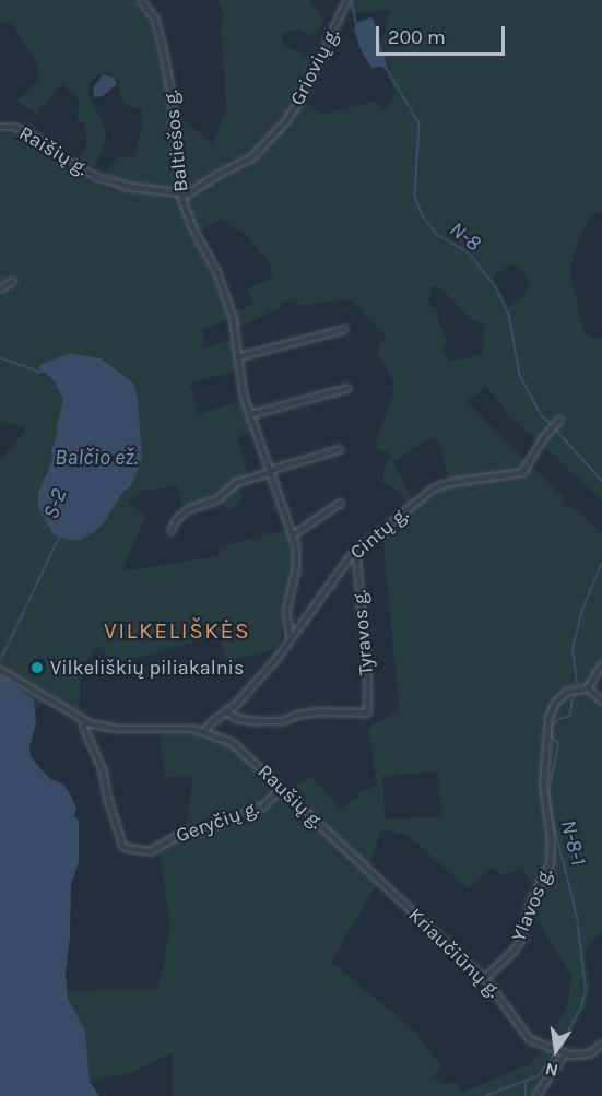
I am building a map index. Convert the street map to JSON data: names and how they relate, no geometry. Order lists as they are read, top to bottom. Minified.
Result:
{"streets":{"street":["Griovių g.","Baltiešos g.","Raišių g.","Cintų g.","Tyravos g.","Raušių g.","Geryčių g.","Ylavos g.","Kriaučiūnų g."]},"crossings":[["Griovių g.","Baltiešos g."],["Griovių g.","Raišių g."],["Baltiešos g.","Raišių g."],["Baltiešos g.","Cintų g."],["Cintų g.","Tyravos g."],["Cintų g.","Raušių g."],["Raušių g.","Geryčių g."],["Raušių g.","Kriaučiūnų g."],["Ylavos g.","Kriaučiūnų g."]],"districts":["VILKELIŠKĖS"],"water":["N-8","Balčio ež.","S-2","N-8-1"],"places":["Vilkeliškių piliakalnis"],"scale_bar":"200 m","north":"bottom"}
